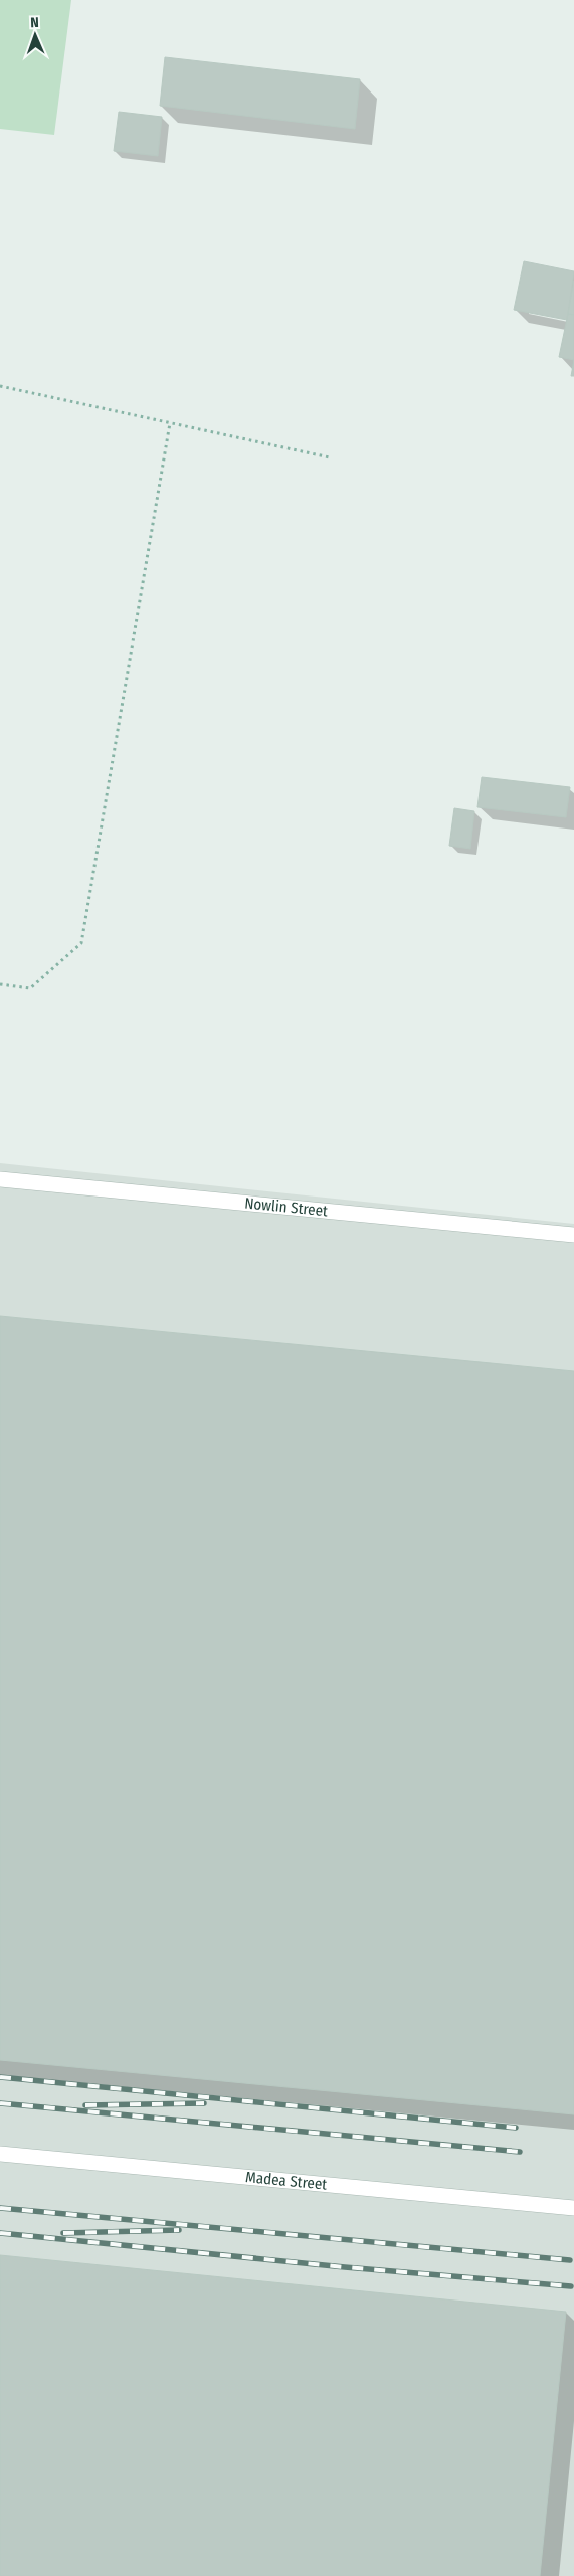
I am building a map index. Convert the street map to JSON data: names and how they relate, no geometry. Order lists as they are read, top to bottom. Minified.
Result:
{"streets":{"street":["Nowlin Street","Madea Street"]},"north":"top"}
